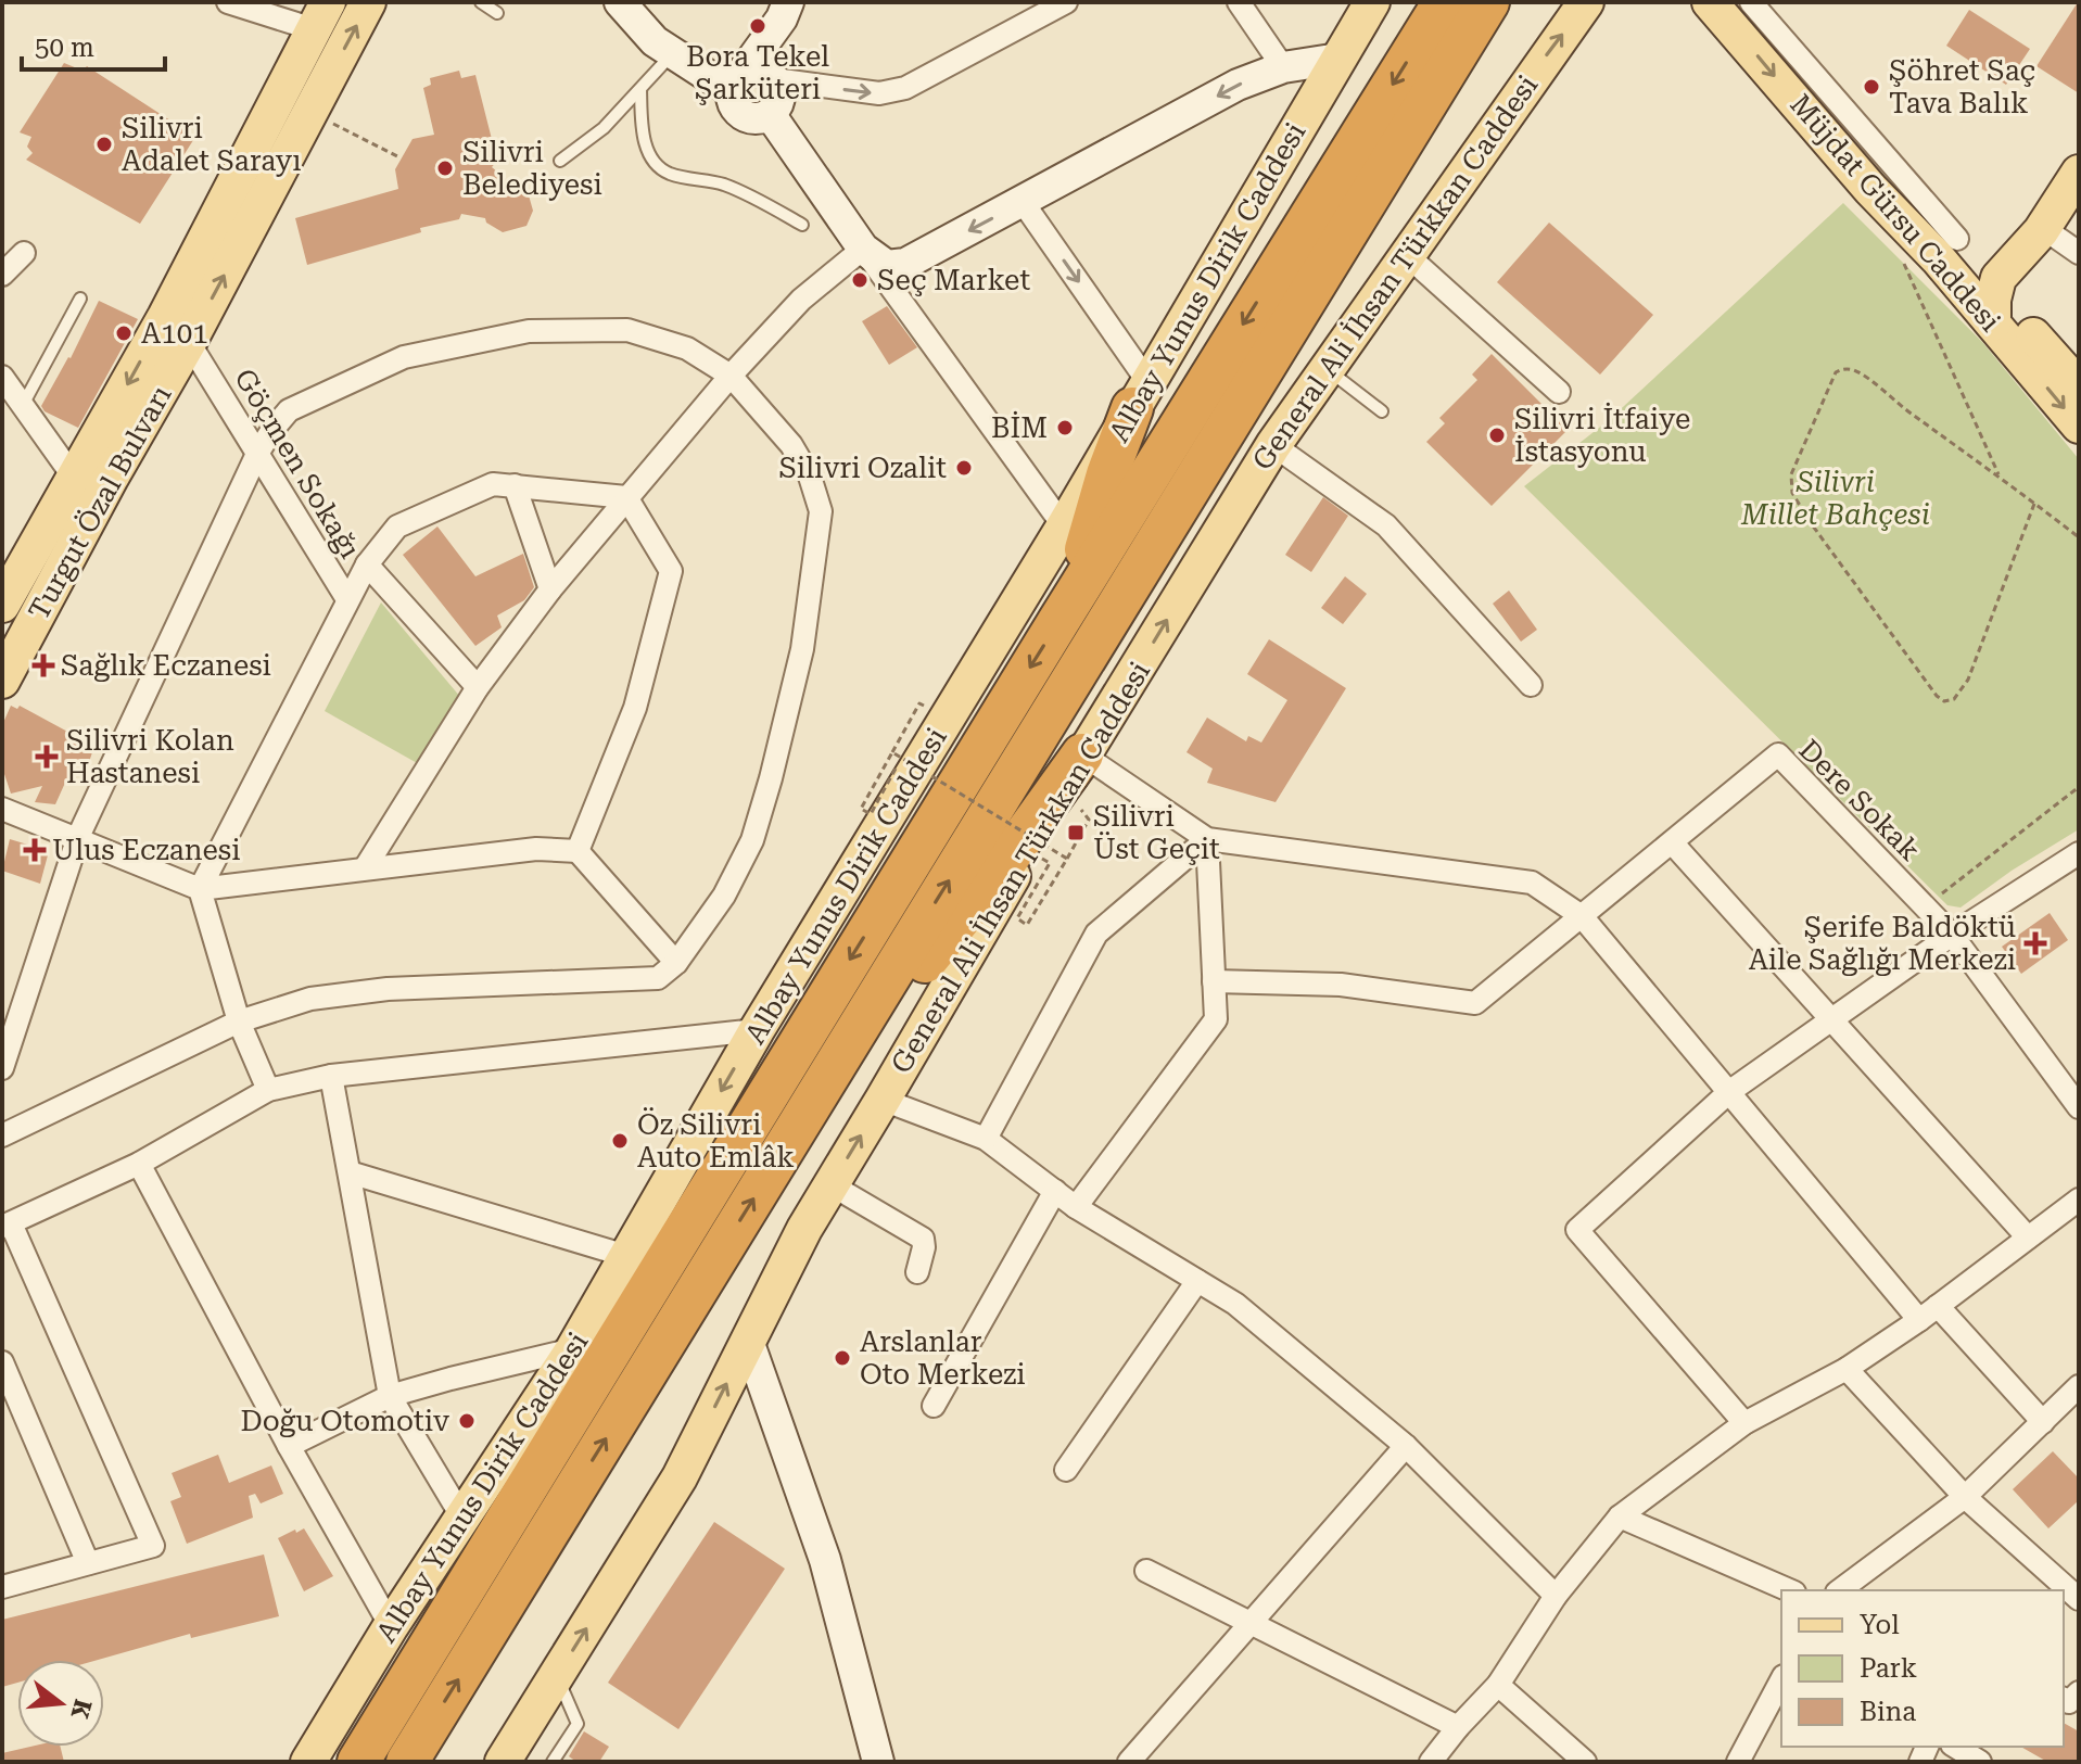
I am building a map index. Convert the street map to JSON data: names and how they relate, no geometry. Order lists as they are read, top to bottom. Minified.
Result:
{"streets":{"main road":["Müjdat Gürsu Caddesi","General Ali İhsan Türkkan Caddesi","Albay Yunus Dirik Caddesi","Turgut Özal Bulvarı"],"street":["Göçmen Sokağı","Dere Sokak"]},"crossings":[["Göçmen Sokağı","Turgut Özal Bulvarı"]],"one_way":["Müjdat Gürsu Caddesi","General Ali İhsan Türkkan Caddesi"],"parks":["Silivri Millet Bahçesi"],"places":{"other":["Bora Tekel Şarküteri","Şöhret Saç Tava Balık","Silivri Adalet Sarayı","Silivri Belediyesi","Seç Market","A101","BİM","Silivri İtfaiye İstasyonu","Silivri Ozalit","Öz Silivri Auto Emlâk","Arslanlar Oto Merkezi","Doğu Otomotiv"],"health":["Sağlık Eczanesi","Silivri Kolan Hastanesi","Ulus Eczanesi","Şerife Baldöktü Aile Sağlığı Merkezi"],"transit":["Silivri Üst Geçit"]},"legend":["Yol","Park","Bina"],"scale_bar":"50 m","north":"right"}
